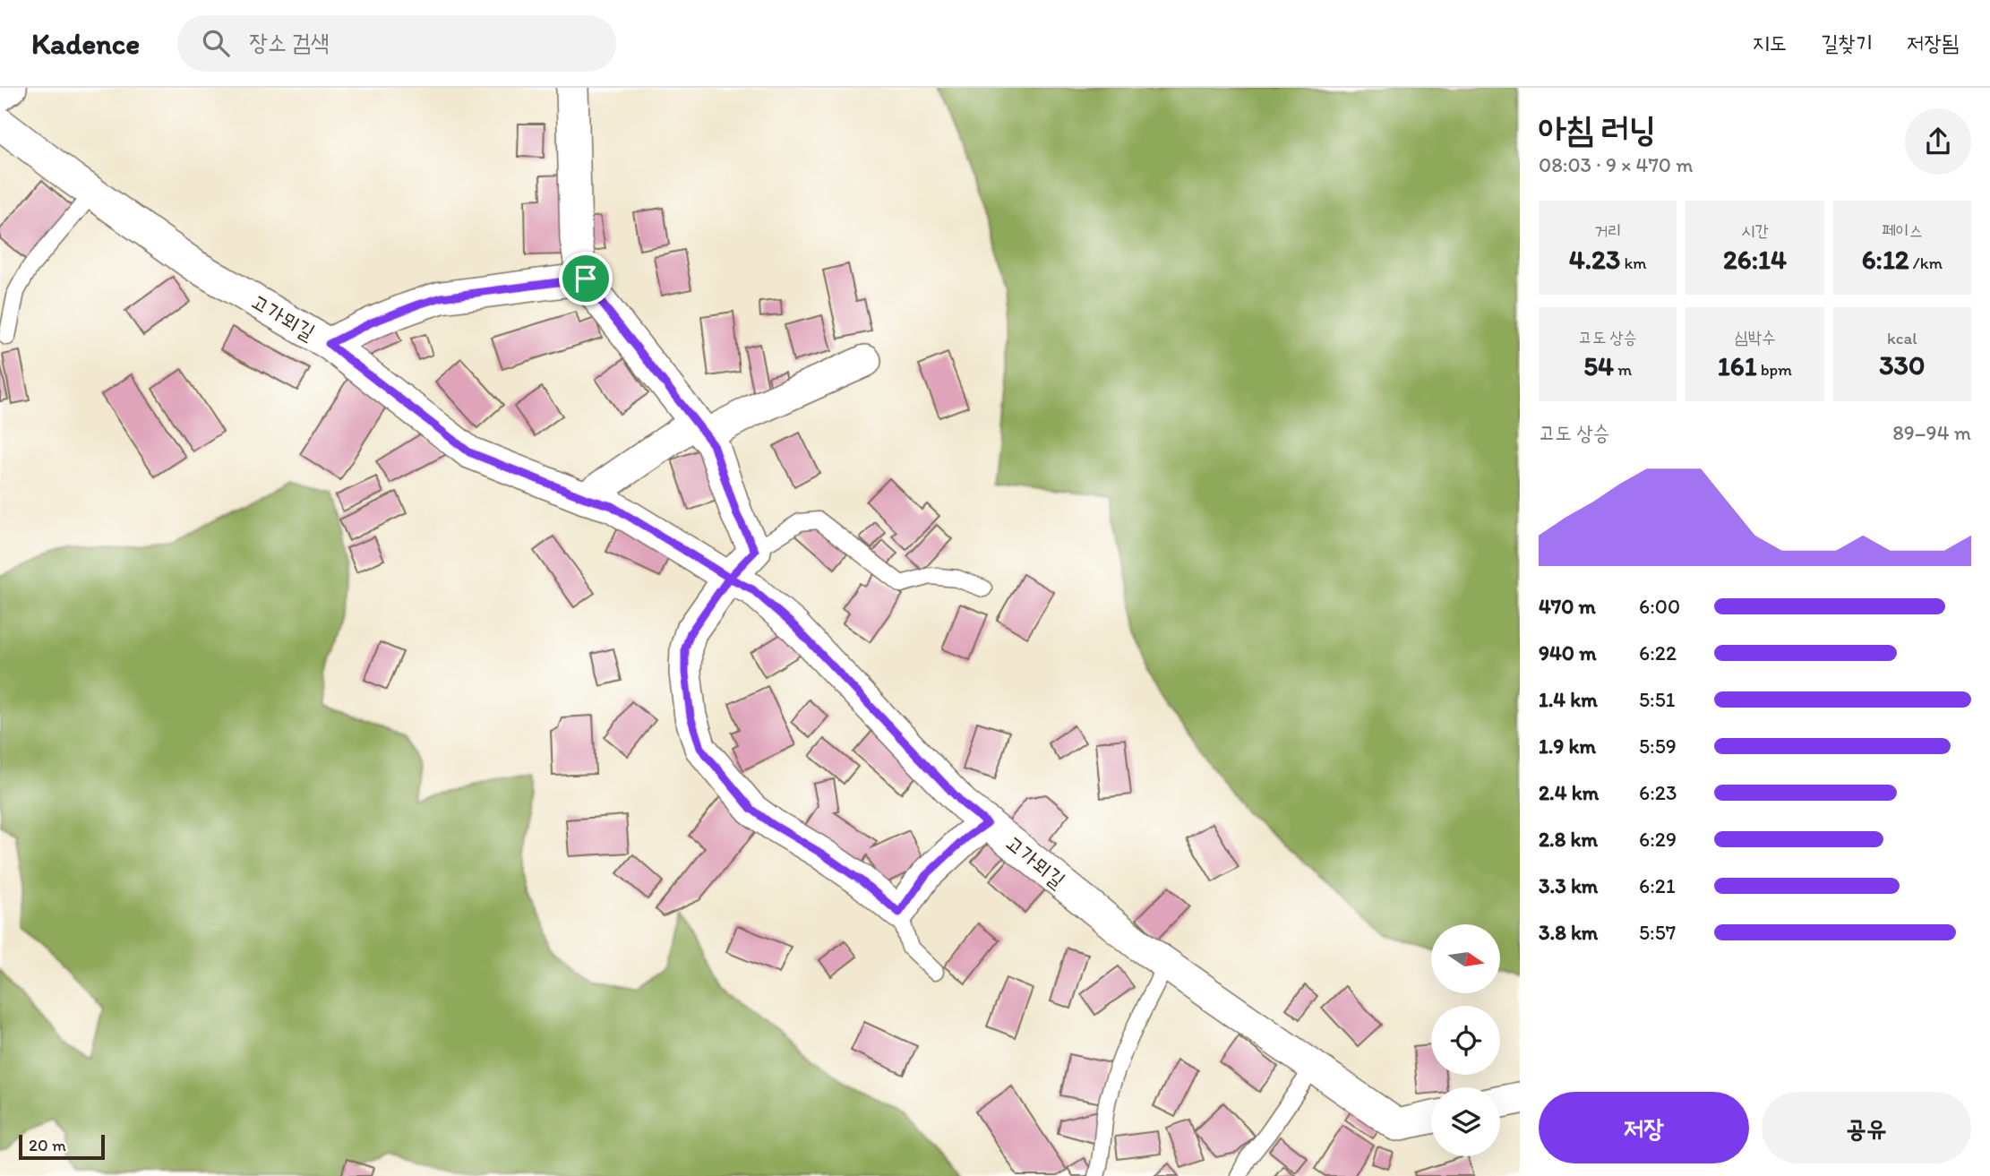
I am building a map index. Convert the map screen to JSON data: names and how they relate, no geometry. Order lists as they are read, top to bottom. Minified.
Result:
{"streets":{"street":["고가뫼길"]},"scale_bar":"20 m","north":"right","page":{"header":"Kadence","search":"장소 검색","nav":["지도","길찾기","저장됨"],"heading":["아침 러닝","08:03 · 9 × 470 m"],"stats":[["거리","4.23 km"],["시간","26:14"],["페이스","6:12 /km"],["고도 상승","54 m"],["심박수","161 bpm"],["kcal","330"]],"chart":["고도 상승","89–94 m"],"list":[{"name":"470 m","note":"6:00"},{"name":"940 m","note":"6:22"},{"name":"1.4 km","note":"5:51"},{"name":"1.9 km","note":"5:59"},{"name":"2.4 km","note":"6:23"},{"name":"2.8 km","note":"6:29"},{"name":"3.3 km","note":"6:21"},{"name":"3.8 km","note":"5:57"}],"buttons":["저장","공유"],"scale":"20 m"}}
